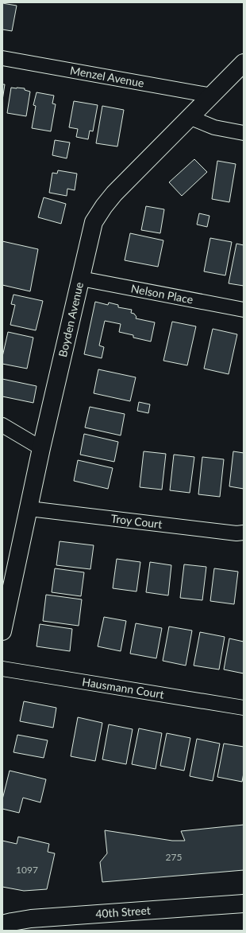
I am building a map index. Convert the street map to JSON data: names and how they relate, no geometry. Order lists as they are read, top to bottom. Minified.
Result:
{"streets":{"street":["Menzel Avenue","Nelson Place","Boyden Avenue","Troy Court","Hausmann Court","40th Street"]},"crossings":[["Menzel Avenue","Boyden Avenue"],["Nelson Place","Boyden Avenue"],["Boyden Avenue","Troy Court"]],"house_numbers":["275","1097"]}
